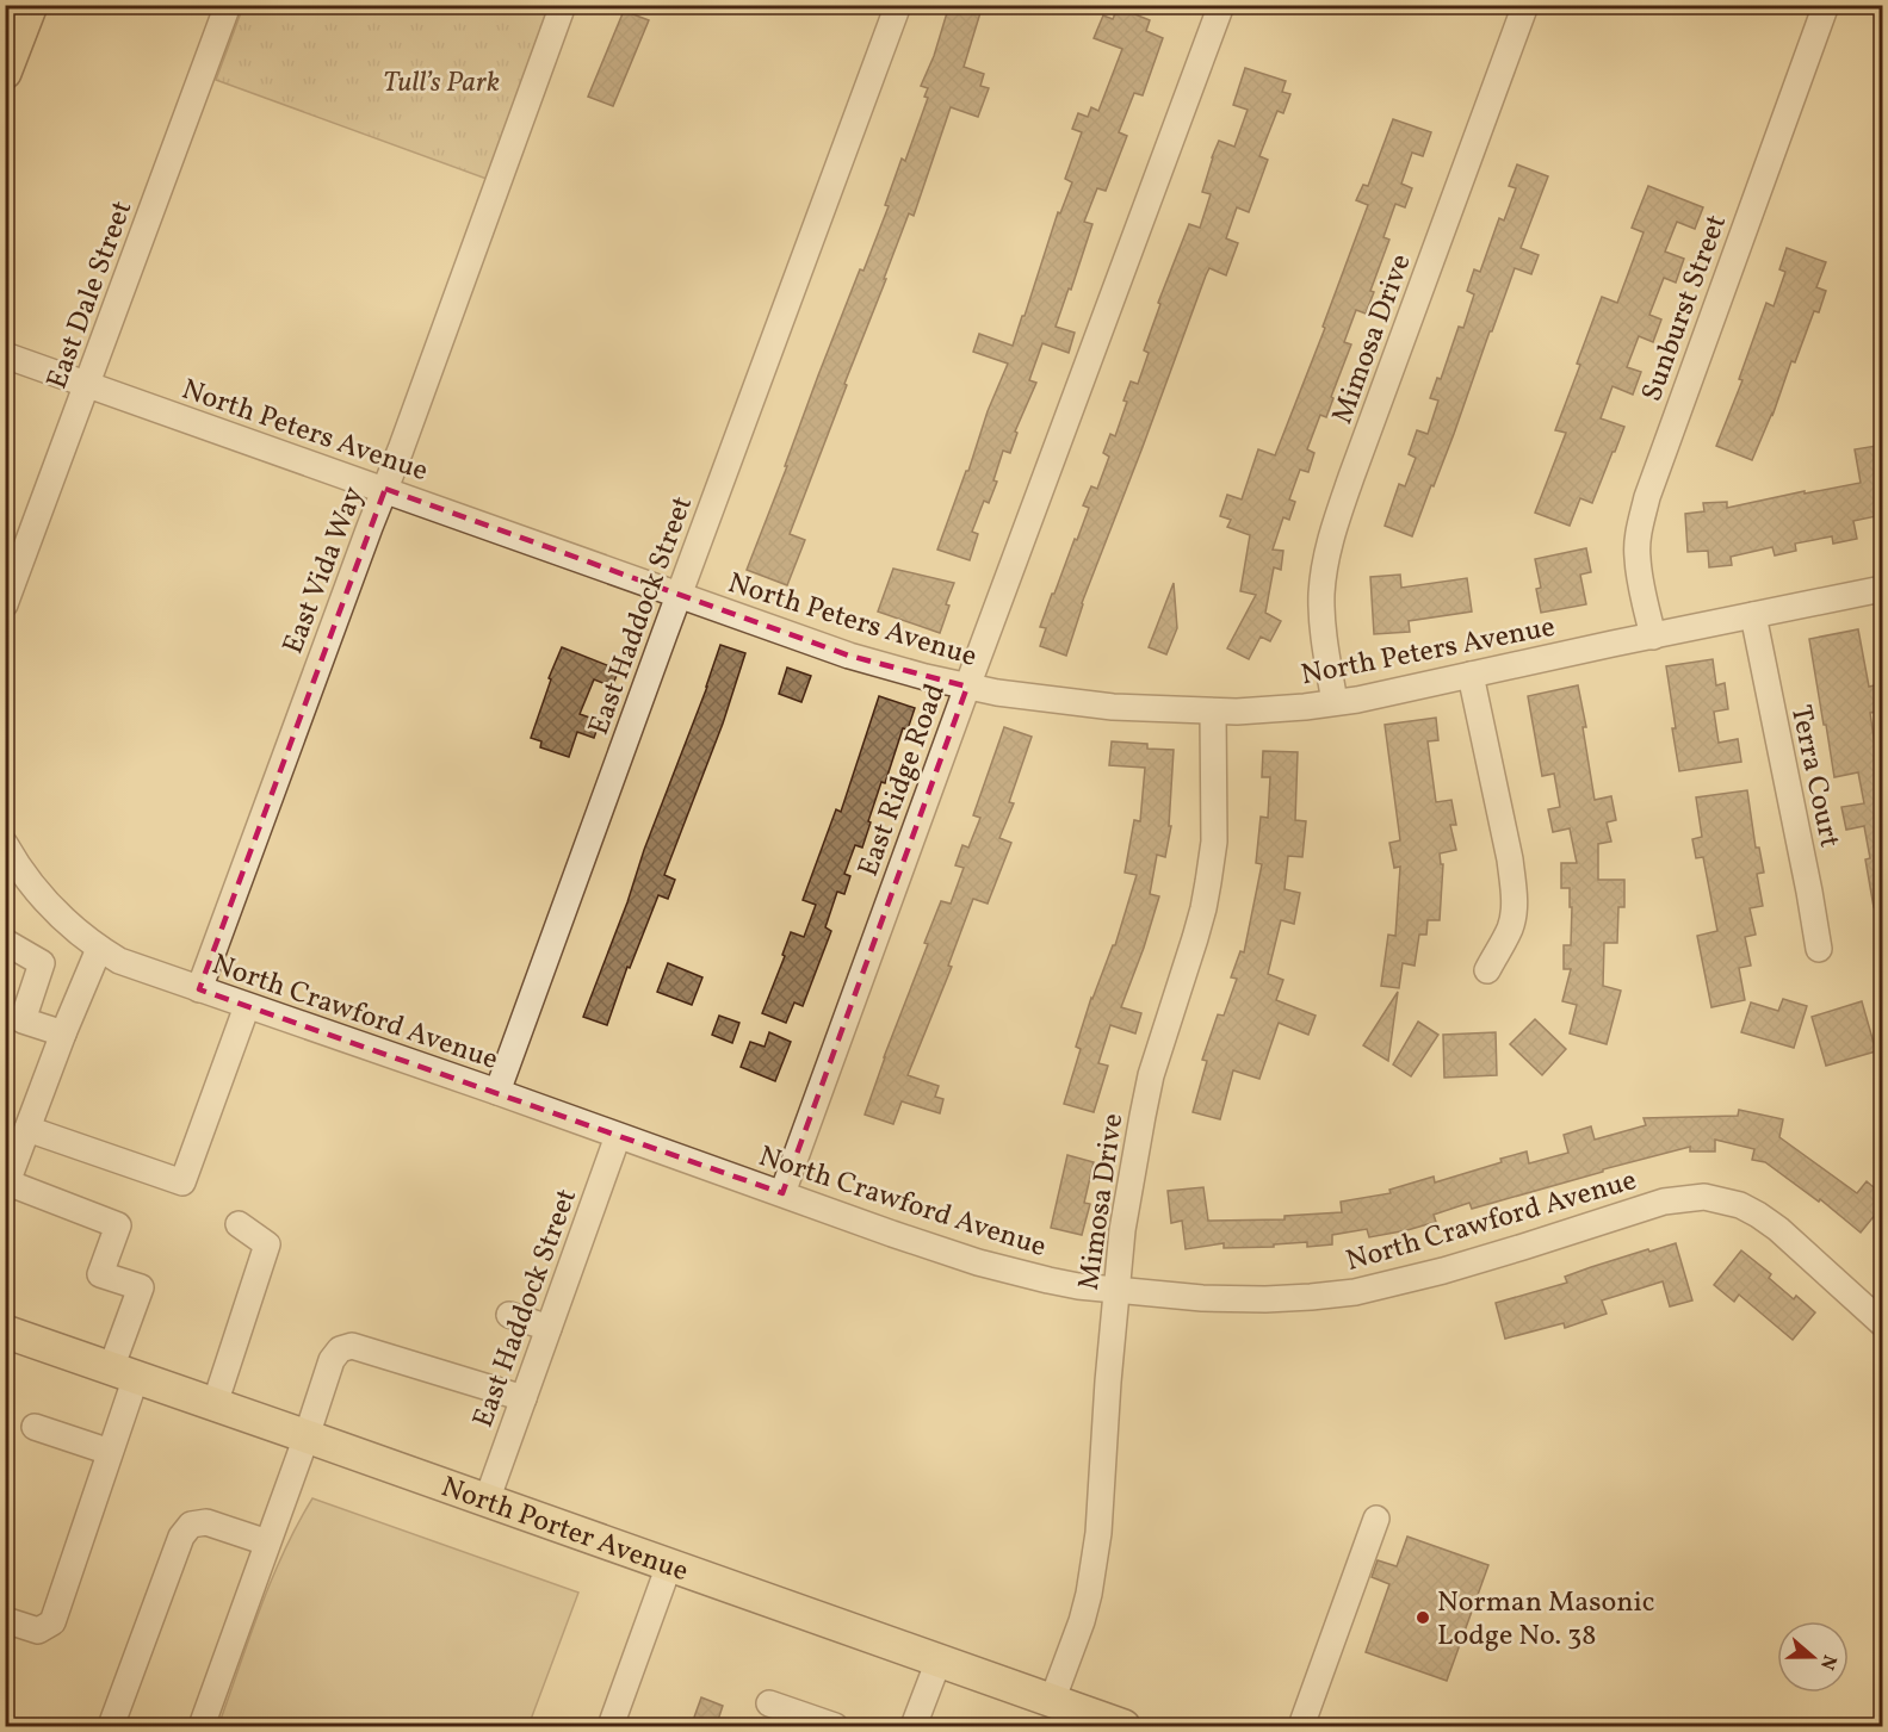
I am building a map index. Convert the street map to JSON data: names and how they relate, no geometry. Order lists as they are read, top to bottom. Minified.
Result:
{"streets":{"main road":["North Porter Avenue"],"street":["East Dale Street","Sunburst Street","Mimosa Drive","North Peters Avenue","East Vida Way","East Haddock Street","Terra Court","East Ridge Road","North Crawford Avenue"]},"crossings":[["East Dale Street","North Peters Avenue"],["Sunburst Street","North Peters Avenue"],["Mimosa Drive","North Peters Avenue"],["Mimosa Drive","North Crawford Avenue"],["Mimosa Drive","North Porter Avenue"],["North Peters Avenue","East Vida Way"],["North Peters Avenue","East Haddock Street"],["North Peters Avenue","Terra Court"],["North Peters Avenue","East Ridge Road"],["East Vida Way","North Crawford Avenue"],["East Haddock Street","North Crawford Avenue"],["East Haddock Street","North Porter Avenue"],["East Ridge Road","North Crawford Avenue"]],"parks":["Tull’s Park"],"places":["Norman Masonic Lodge No. 38"],"north":"right"}
